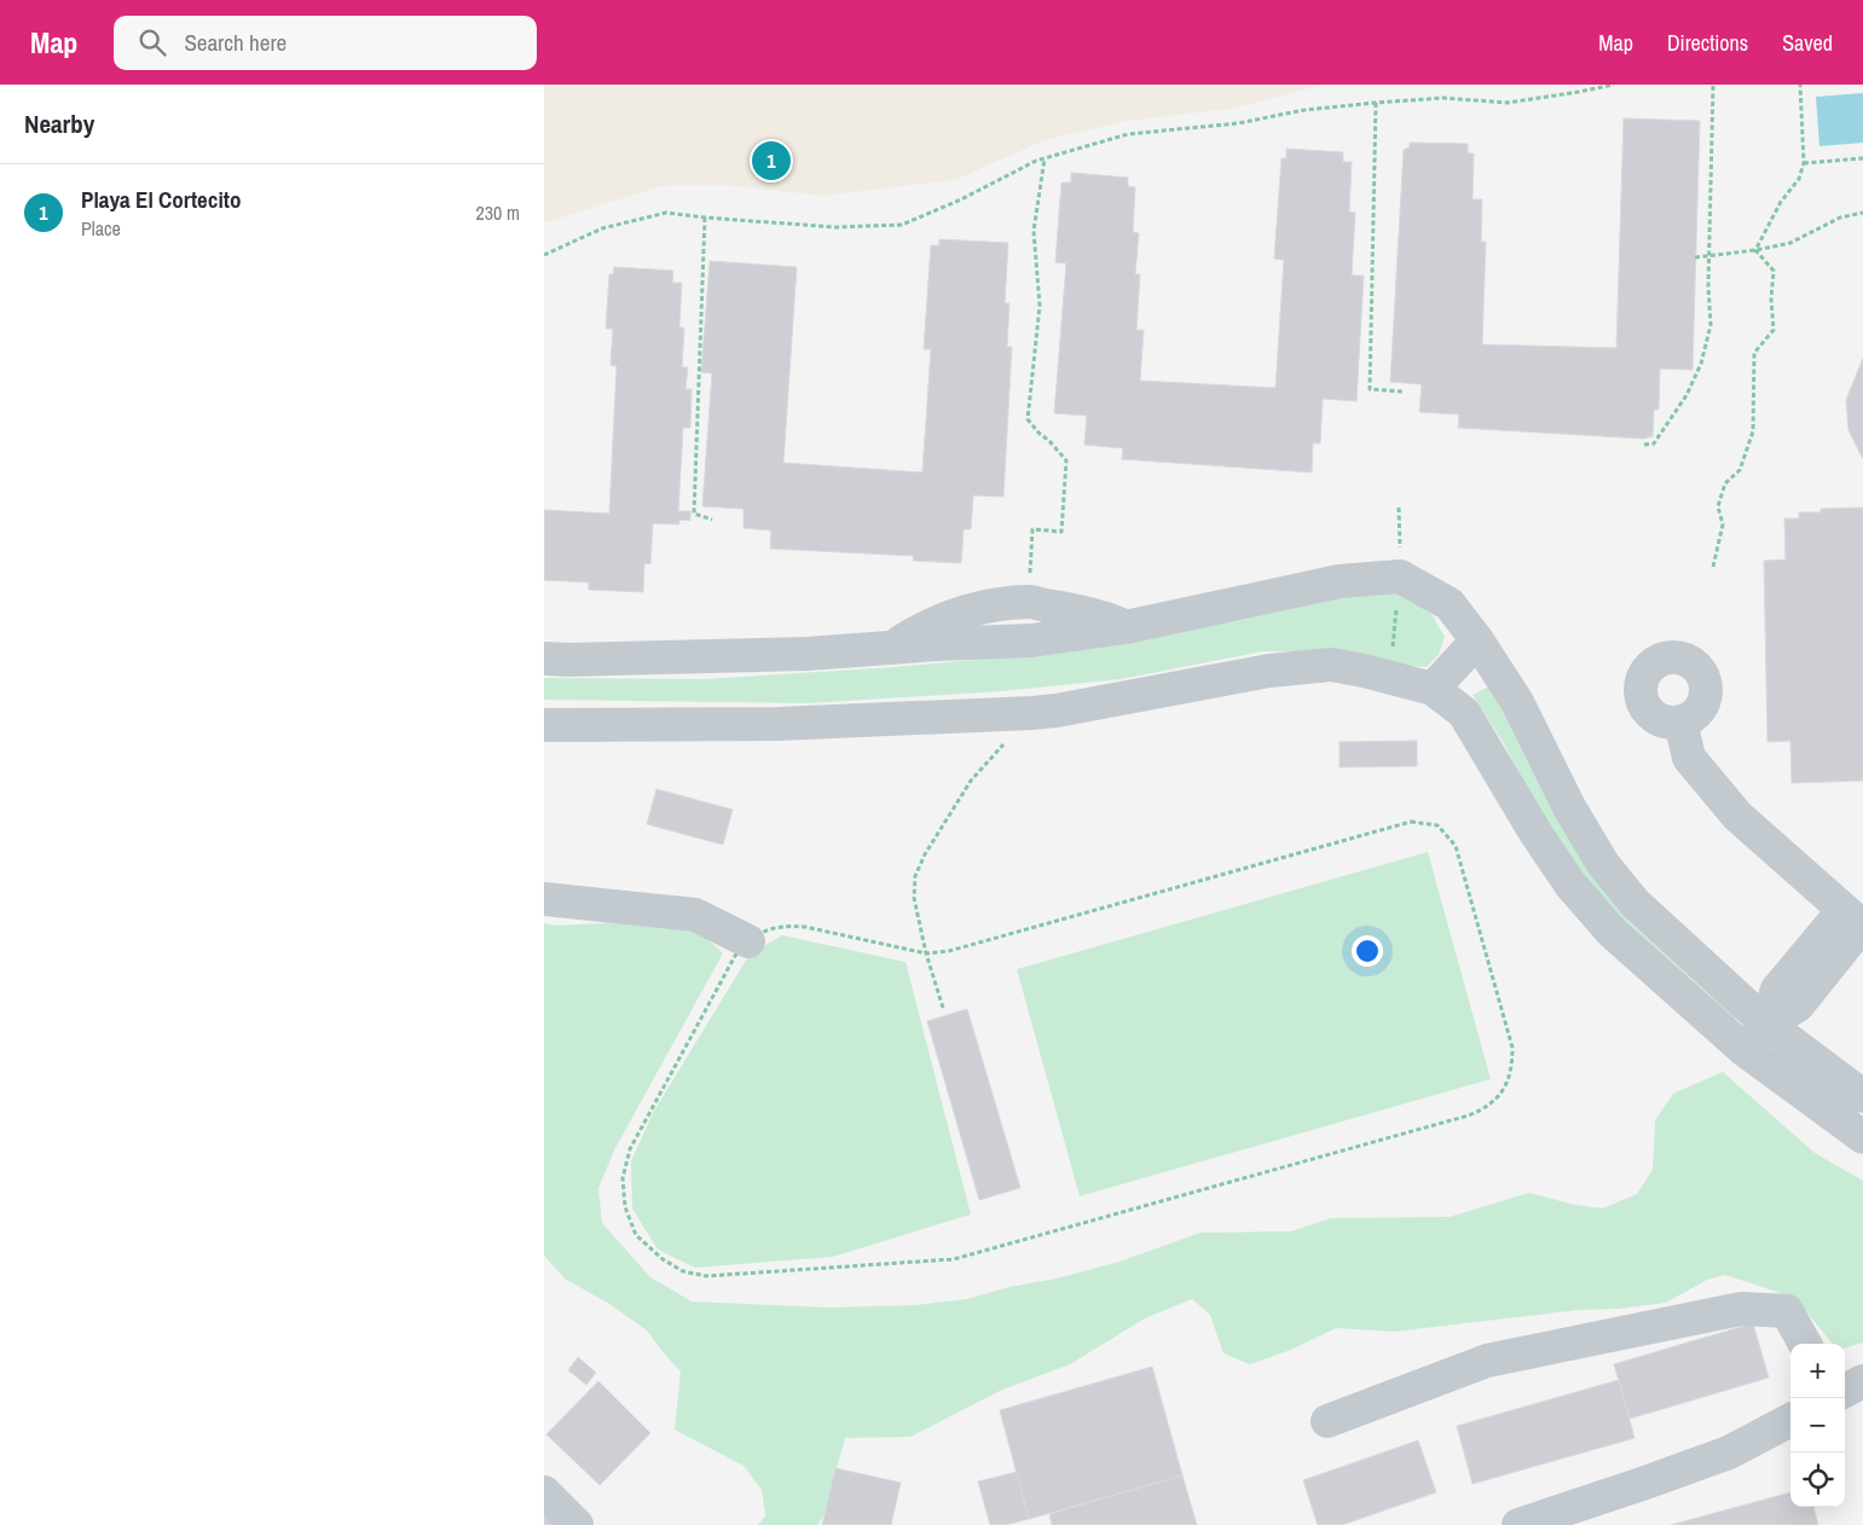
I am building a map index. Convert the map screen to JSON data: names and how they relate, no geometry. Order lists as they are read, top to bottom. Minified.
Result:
{"page":{"header":"Map","search":"Search here","nav":["Map","Directions","Saved"],"heading":"Nearby","pins":"1","list":[{"mark":"1","name":"Playa El Cortecito","note":"Place","value":"230 m"}],"map_buttons":["+","−"]}}
